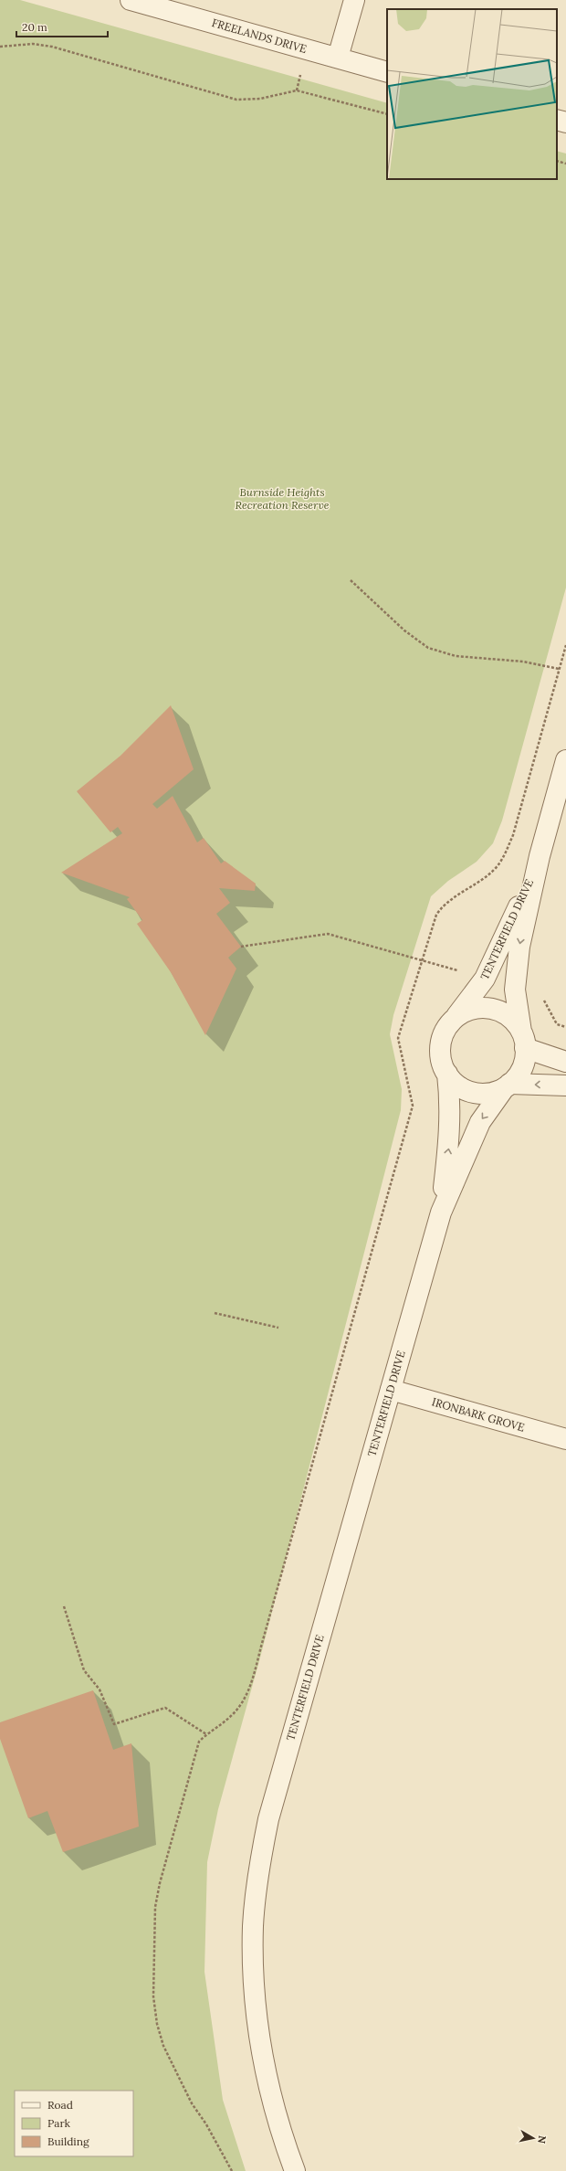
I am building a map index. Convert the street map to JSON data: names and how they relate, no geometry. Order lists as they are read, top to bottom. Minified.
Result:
{"streets":{"street":["FREELANDS DRIVE","TENTERFIELD DRIVE","IRONBARK GROVE"]},"crossings":[["TENTERFIELD DRIVE","IRONBARK GROVE"]],"parks":["Burnside Heights Recreation Reserve"],"legend":["Road","Park","Building"],"scale_bar":"20 m","north":"right"}
